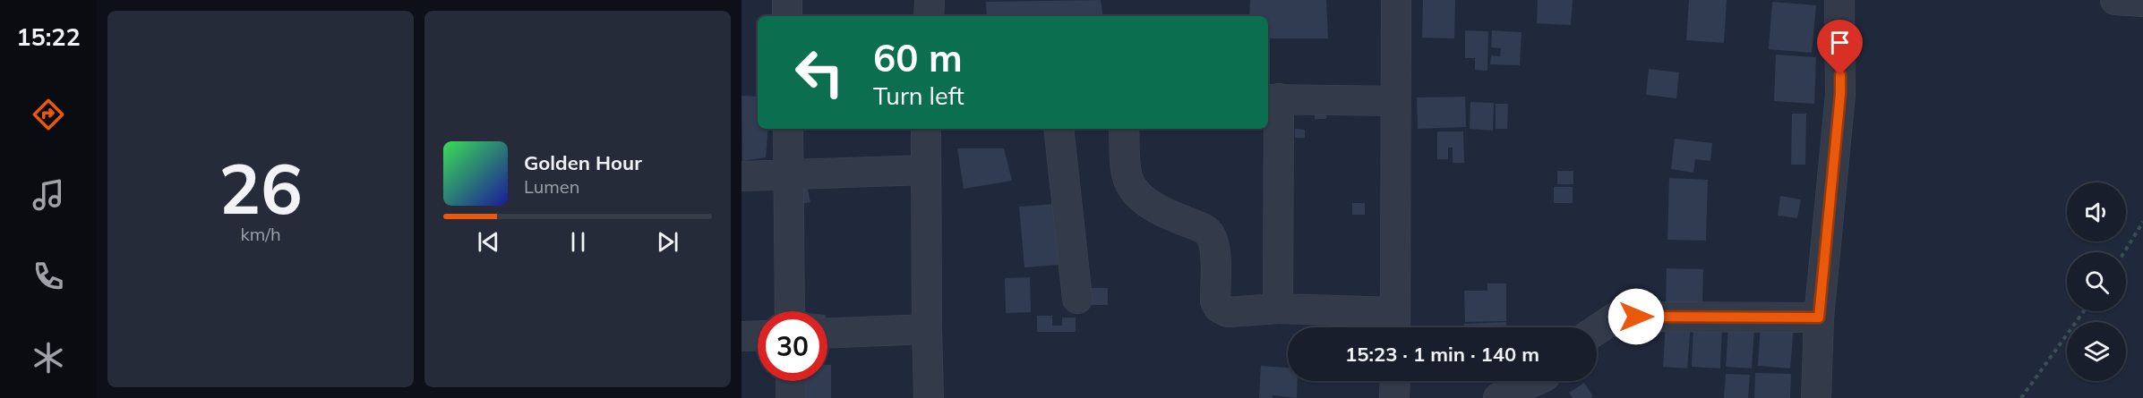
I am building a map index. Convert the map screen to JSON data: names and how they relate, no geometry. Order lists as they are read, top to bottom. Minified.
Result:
{"page":{"tabs":"15:22","tile":["26","km/h"],"turn":["60 m","Turn left"],"song":["Golden Hour","Lumen"],"limit":"30","trip":"15:23 · 1 min · 140 m"}}
